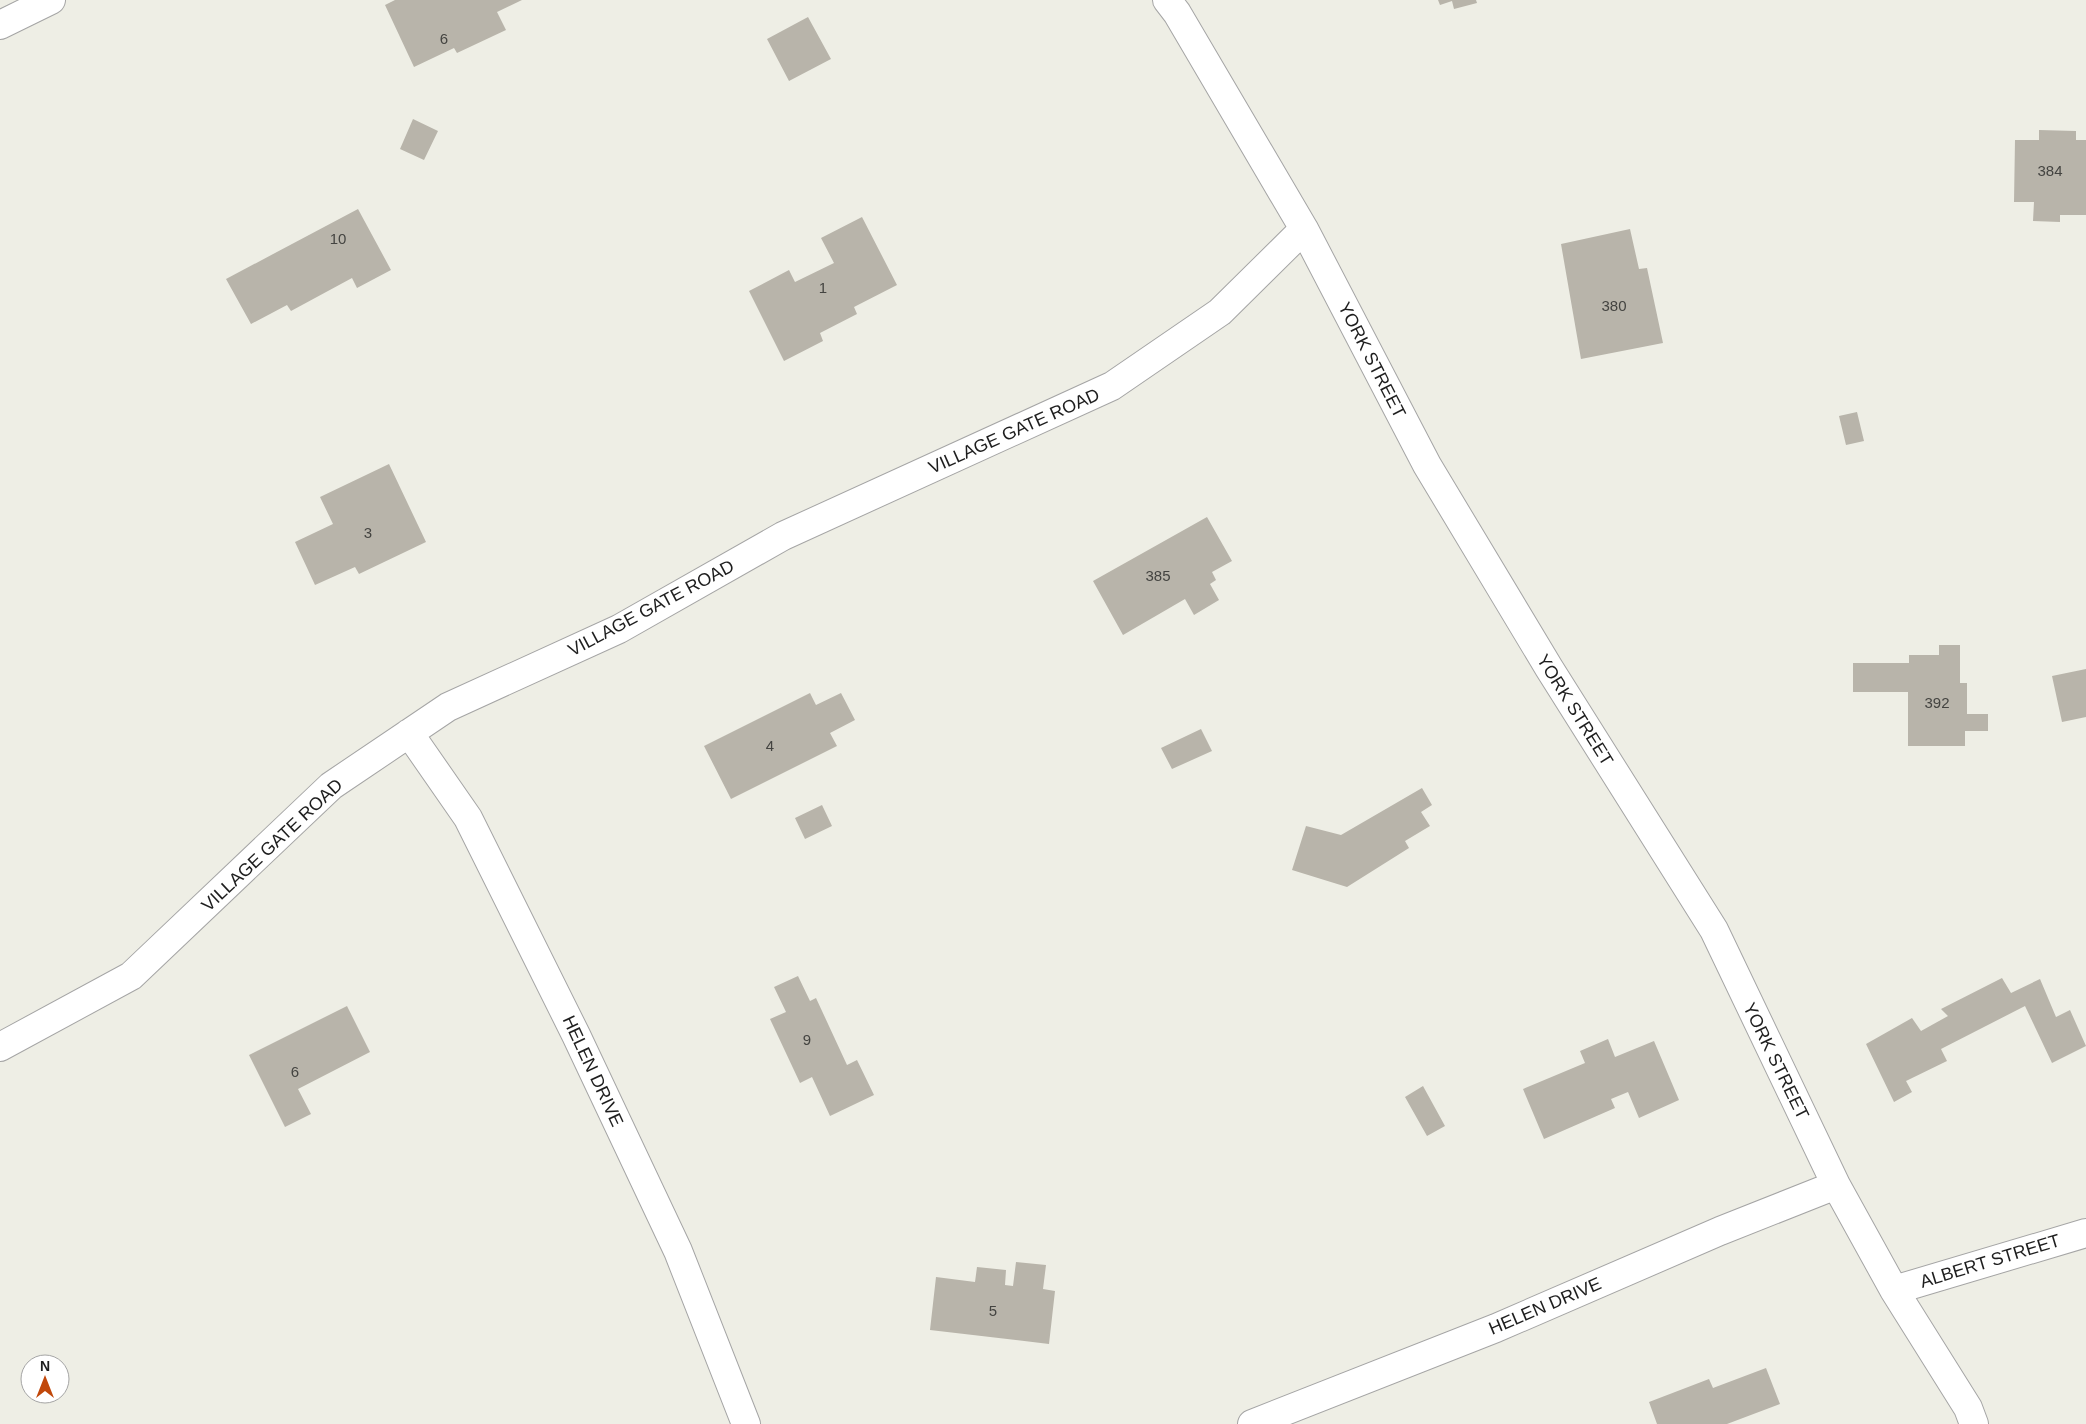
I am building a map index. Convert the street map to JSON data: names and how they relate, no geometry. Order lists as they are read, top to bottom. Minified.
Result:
{"streets":{"street":["YORK STREET","VILLAGE GATE ROAD","HELEN DRIVE","ALBERT STREET"]},"crossings":[["YORK STREET","VILLAGE GATE ROAD"],["YORK STREET","HELEN DRIVE"],["YORK STREET","ALBERT STREET"],["VILLAGE GATE ROAD","HELEN DRIVE"]],"house_numbers":["6","384","10","1","380","3","385","392","4","9","6","5"],"north":"top"}
